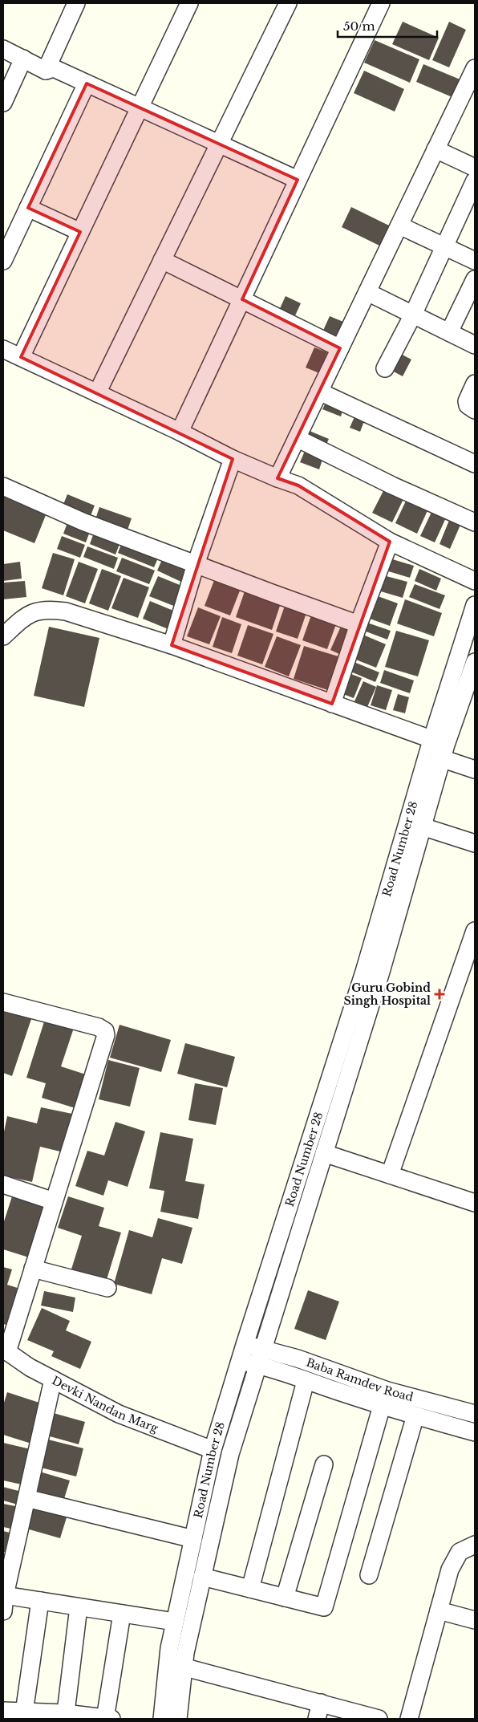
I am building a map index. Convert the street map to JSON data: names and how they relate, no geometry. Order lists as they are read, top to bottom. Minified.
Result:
{"streets":{"street":["Road Number 28","Baba Ramdev Road","Devki Nandan Marg"]},"crossings":[["Road Number 28","Baba Ramdev Road"],["Road Number 28","Devki Nandan Marg"]],"places":{"health":["Guru Gobind Singh Hospital"]},"scale_bar":"50 m"}
